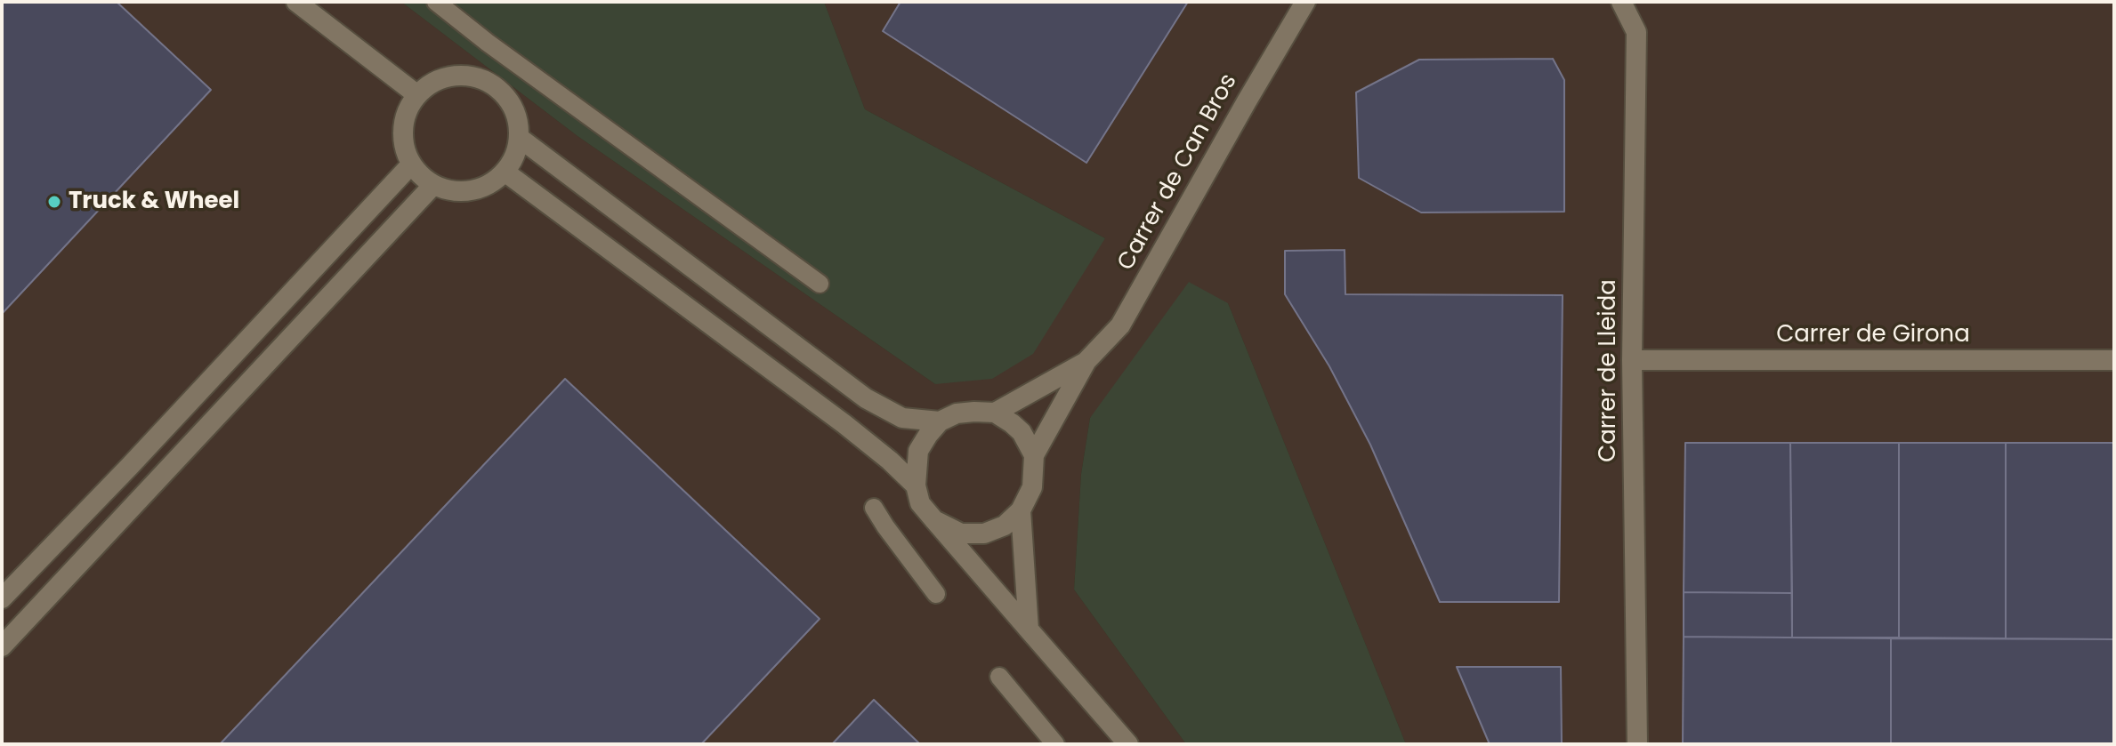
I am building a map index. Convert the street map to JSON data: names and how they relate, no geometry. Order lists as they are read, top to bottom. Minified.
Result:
{"streets":{"street":["Carrer de Can Bros","Carrer de Girona","Carrer de Lleida"]},"crossings":[["Carrer de Girona","Carrer de Lleida"]],"places":["Truck & Wheel"]}
